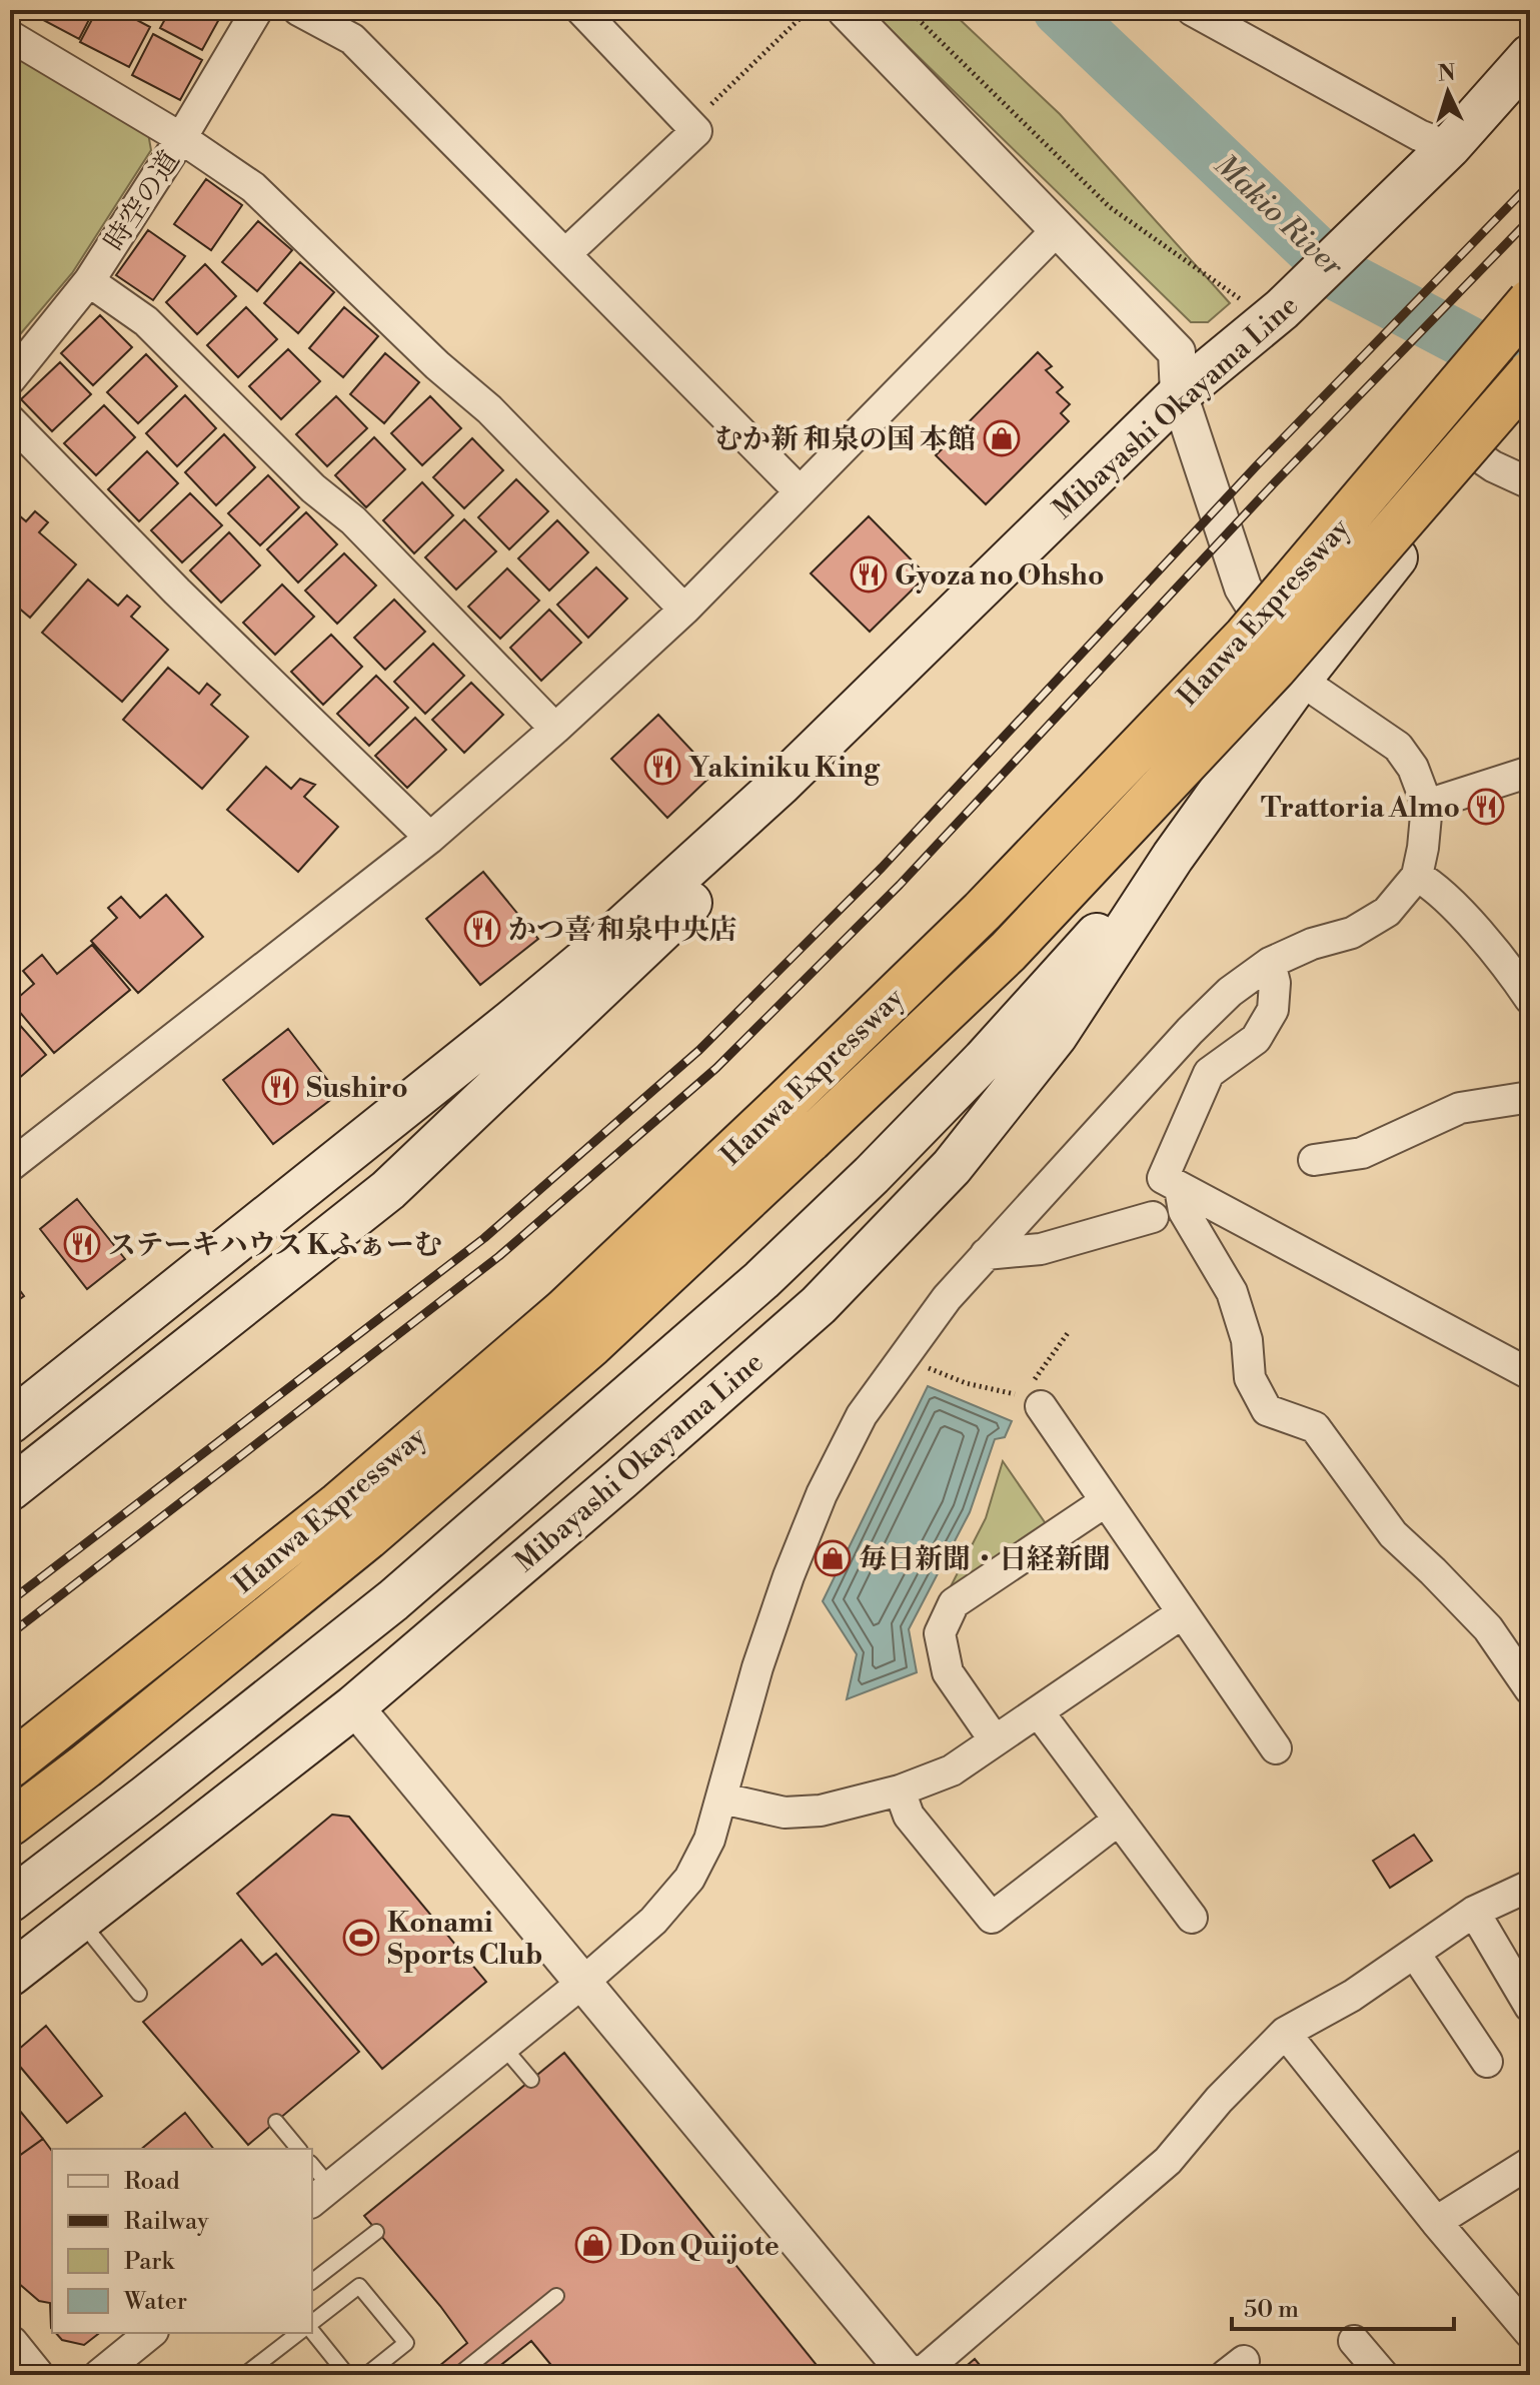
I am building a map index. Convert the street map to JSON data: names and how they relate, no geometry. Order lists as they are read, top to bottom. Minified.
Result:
{"streets":{"highway":["Hanwa Expressway"],"main road":["Mibayashi Okayama Line"],"street":["時空の道"]},"water":["Makio River"],"places":{"shop":["むか新 和泉の国 本館","毎日新聞・日経新聞","Don Quijote"],"restaurant":["Gyoza no Ohsho","Yakiniku King","Trattoria Almo","かつ喜 和泉中央店","Sushiro","ステーキハウス Kふぁーむ"],"sports":["Konami Sports Club"]},"legend":["Road","Railway","Park","Water"],"scale_bar":"50 m","north":"top"}
